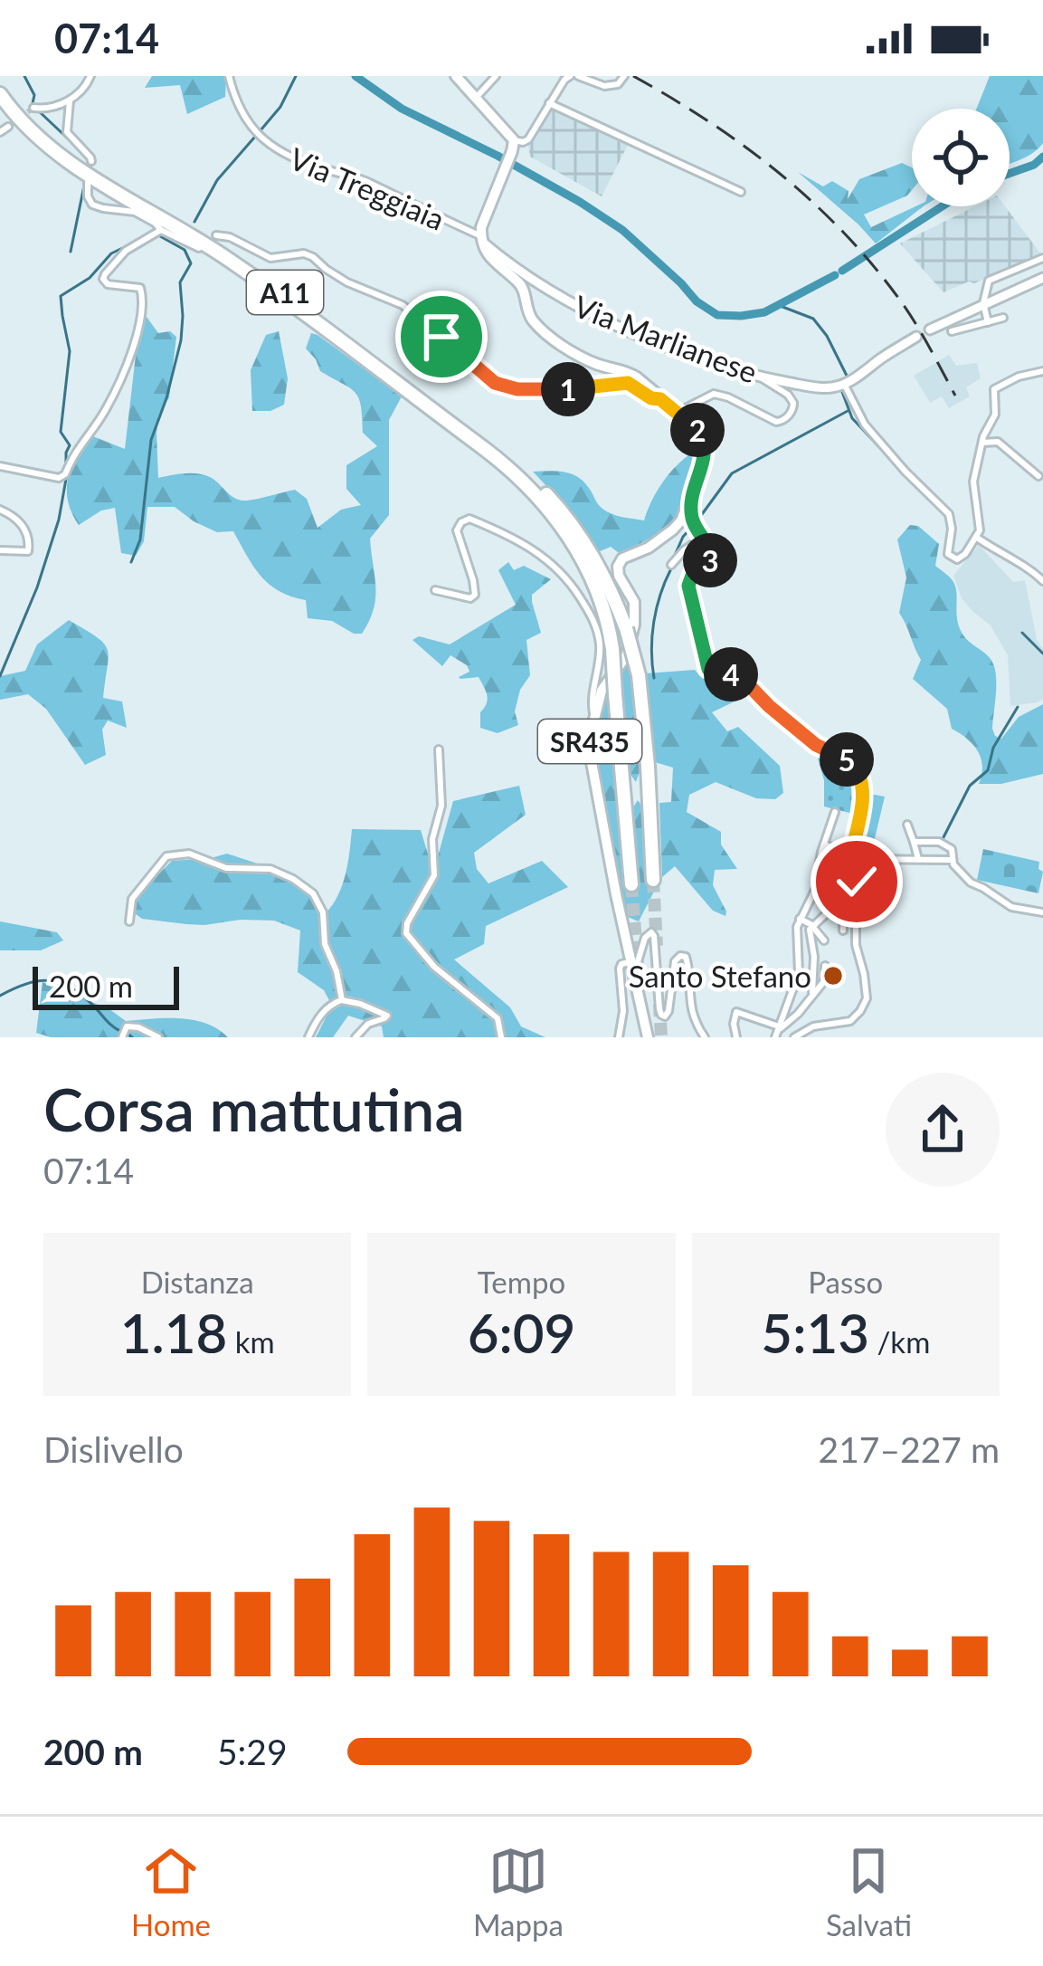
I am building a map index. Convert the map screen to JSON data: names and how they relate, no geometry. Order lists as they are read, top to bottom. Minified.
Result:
{"streets":{"highway":["A11"],"main road":["SR435"],"street":["Via Treggiaia","Via Marlianese"]},"crossings":[["Via Treggiaia","Via Marlianese"],["Via Treggiaia","SR435"],["Via Marlianese","SR435"]],"places":["Santo Stefano"],"scale_bar":"200 m","page":{"status":"07:14","pins":["1","2","3","4","5"],"scale":"200 m","heading":["Corsa mattutina","07:14"],"stats":[["Distanza","1.18 km"],["Tempo","6:09"],["Passo","5:13 /km"]],"chart":["Dislivello","217–227 m"],"list":[{"name":"200 m","note":"5:29"}],"tabs":["Home","Mappa","Salvati"]}}
